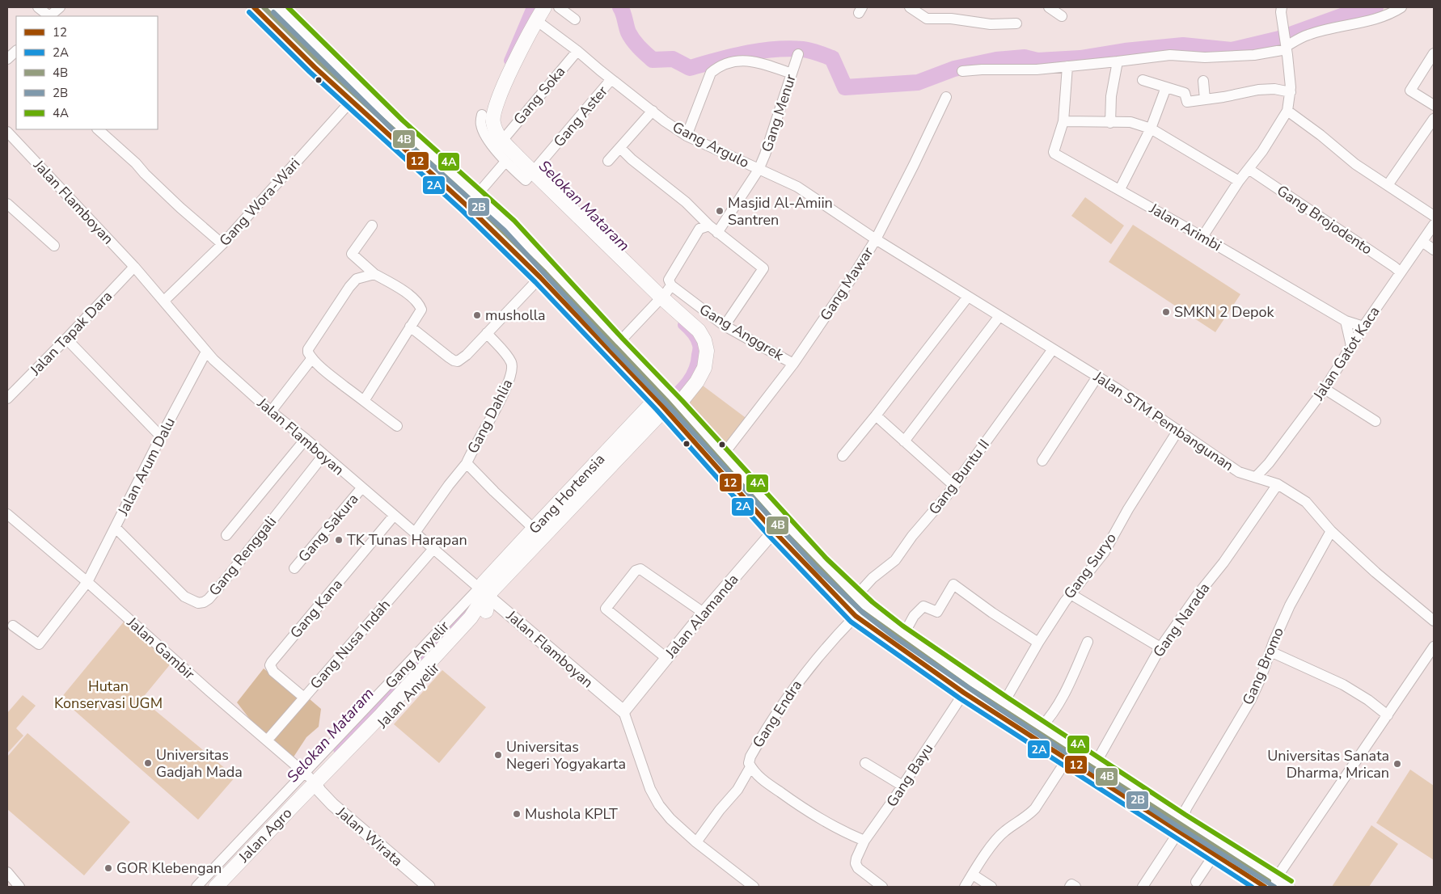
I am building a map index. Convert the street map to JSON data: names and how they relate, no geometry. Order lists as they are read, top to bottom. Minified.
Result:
{"streets":{"main road":["Gang Hortensia","Jalan Anyelir","Jalan Agro"],"street":["Gang Soka","Gang Menur","Gang Aster","Gang Argulo","Jalan Flamboyan","Gang Wora-Wari","Gang Brojodento","Jalan Arimbi","Gang Mawar","Gang Anggrek","Jalan Tapak Dara","Jalan Gatot Kaca","Gang Dahlia","Jalan STM Pembangunan","Jalan Arum Dalu","Gang Buntu II","Gang Sakura","Gang Renggali","Gang Suryo","Gang Kana","Jalan Alamanda","Gang Narada","Gang Nusa Indah","Jalan Gambir","Gang Anyelir","Gang Bromo","Gang Endra","Gang Bayu","Jalan Wirata"]},"crossings":[["Gang Soka","Gang Argulo"],["Gang Menur","Gang Argulo"],["Gang Aster","Gang Argulo"],["Gang Argulo","Gang Mawar"],["Gang Argulo","Jalan STM Pembangunan"],["Jalan Flamboyan","Gang Wora-Wari"],["Jalan Flamboyan","Jalan Tapak Dara"],["Jalan Flamboyan","Jalan Arum Dalu"],["Jalan Flamboyan","Gang Hortensia"],["Jalan Flamboyan","Gang Sakura"],["Jalan Flamboyan","Gang Renggali"],["Jalan Flamboyan","Gang Kana"],["Jalan Flamboyan","Jalan Alamanda"],["Jalan Flamboyan","Gang Nusa Indah"],["Jalan Flamboyan","Gang Anyelir"],["Jalan Flamboyan","Jalan Anyelir"],["Gang Brojodento","Jalan Gatot Kaca"],["Jalan Arimbi","Jalan Gatot Kaca"],["Gang Mawar","Gang Anggrek"],["Gang Mawar","Jalan STM Pembangunan"],["Jalan Gatot Kaca","Jalan STM Pembangunan"],["Gang Dahlia","Gang Hortensia"],["Jalan STM Pembangunan","Gang Buntu II"],["Jalan STM Pembangunan","Gang Suryo"],["Jalan STM Pembangunan","Gang Narada"],["Jalan STM Pembangunan","Gang Bromo"],["Jalan Arum Dalu","Gang Renggali"],["Jalan Arum Dalu","Jalan Gambir"],["Gang Hortensia","Gang Anyelir"],["Gang Hortensia","Jalan Anyelir"],["Gang Kana","Gang Nusa Indah"],["Gang Nusa Indah","Jalan Gambir"],["Jalan Gambir","Gang Anyelir"],["Jalan Gambir","Jalan Anyelir"],["Jalan Gambir","Jalan Agro"],["Jalan Gambir","Jalan Wirata"],["Gang Anyelir","Jalan Anyelir"],["Gang Anyelir","Jalan Agro"],["Gang Anyelir","Jalan Wirata"],["Jalan Anyelir","Jalan Agro"],["Jalan Anyelir","Jalan Wirata"],["Gang Endra","Gang Bayu"],["Jalan Agro","Jalan Wirata"]],"water":["Selokan Mataram"],"parks":["Hutan Konservasi UGM"],"places":["Masjid Al-Amiin Santren","SMKN 2 Depok","musholla","TK Tunas Harapan","Universitas Negeri Yogyakarta","Universitas Gadjah Mada","Universitas Sanata Dharma, Mrican","Mushola KPLT","GOR Klebengan"],"lines":["transit line 12","transit line 4B","transit line 4A","transit line 2A","transit line 2B"],"legend":["12","2A","4B","2B","4A"]}
